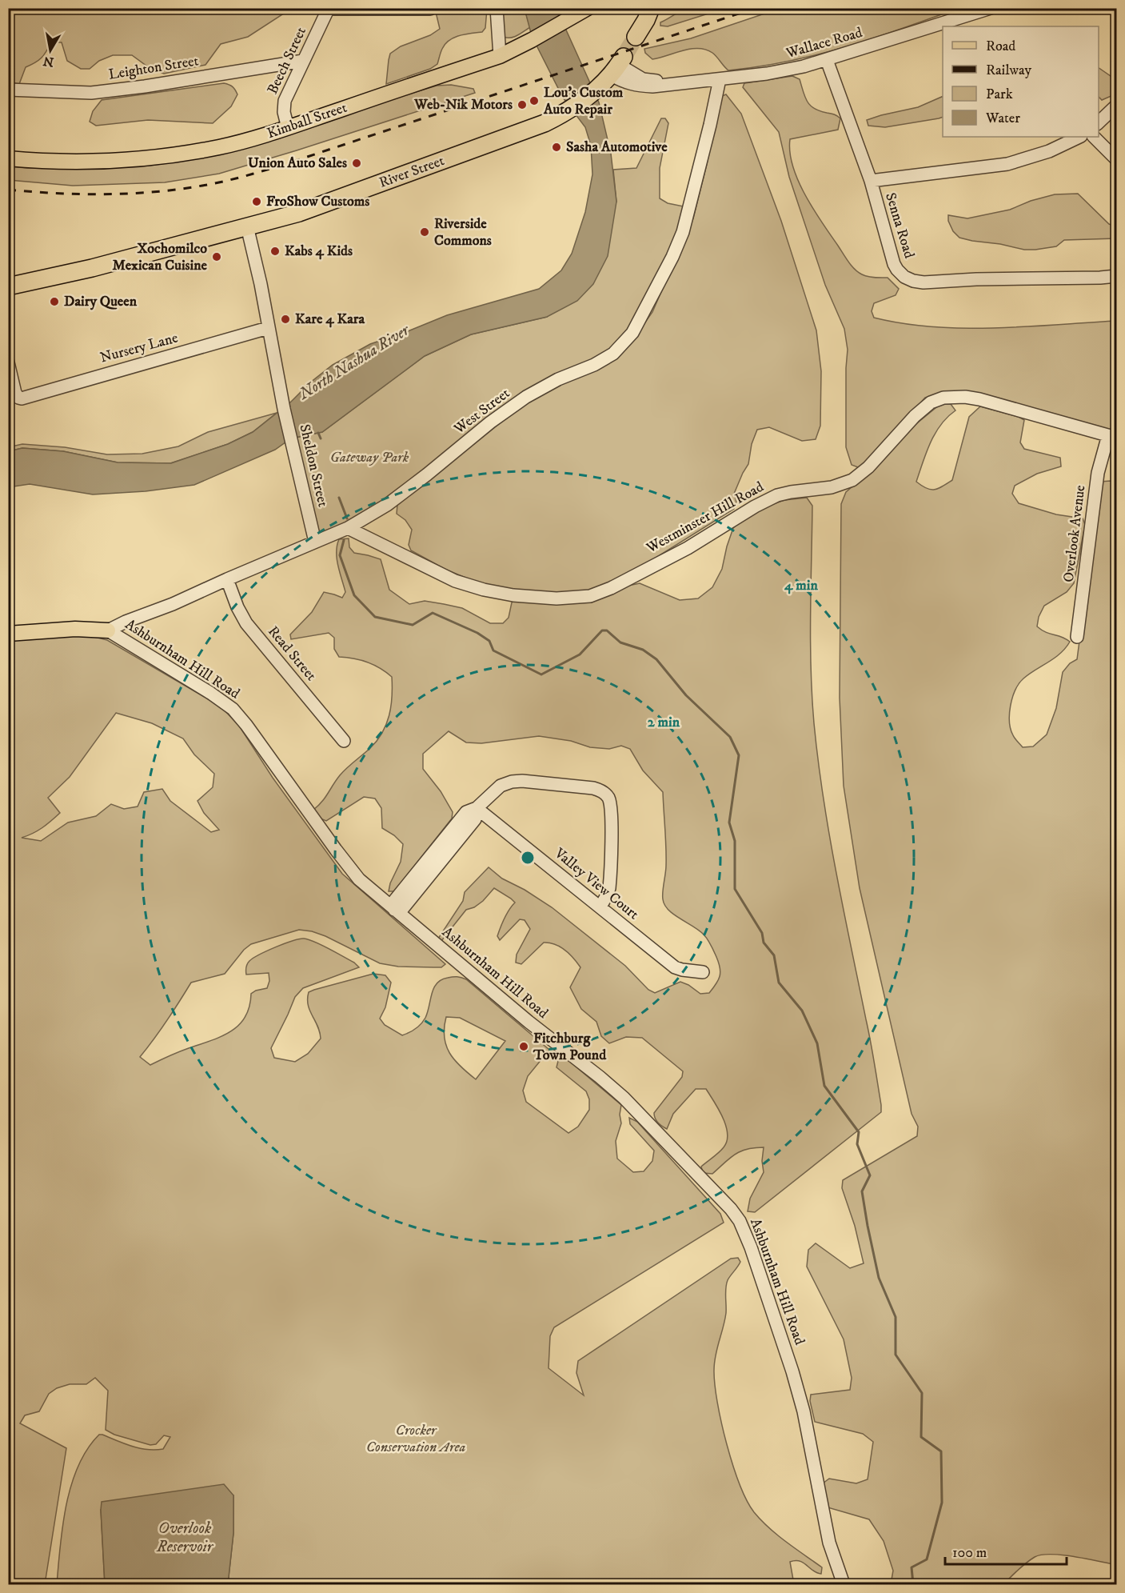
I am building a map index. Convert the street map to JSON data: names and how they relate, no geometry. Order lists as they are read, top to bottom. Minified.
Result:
{"streets":{"highway":["River Street"],"main road":["Kimball Street"],"street":["Wallace Road","Beech Street","Leighton Street","Senna Road","Nursery Lane","West Street","Sheldon Street","Westminster Hill Road","Overlook Avenue","Read Street","Ashburnham Hill Road","Valley View Court"]},"crossings":[["Wallace Road","River Street"],["Wallace Road","Senna Road"],["Wallace Road","West Street"],["Beech Street","Leighton Street"],["Beech Street","Kimball Street"],["River Street","Sheldon Street"],["Nursery Lane","Sheldon Street"],["West Street","Sheldon Street"],["West Street","Westminster Hill Road"],["West Street","Read Street"],["West Street","Ashburnham Hill Road"],["Westminster Hill Road","Overlook Avenue"]],"water":["North Nashua River","Overlook Reservoir"],"parks":["Gateway Park","Crocker Conservation Area"],"places":["Lou's Custom Auto Repair","Web-Nik Motors","Sasha Automotive","Union Auto Sales","FroShow Customs","Riverside Commons","Kabs 4 Kids","Xochomilco Mexican Cuisine","Dairy Queen","Kare 4 Kara","Fitchburg Town Pound"],"legend":["Road","Railway","Park","Water"],"scale_bar":"100 m","north":"bottom","rings":["4 min","2 min"]}
